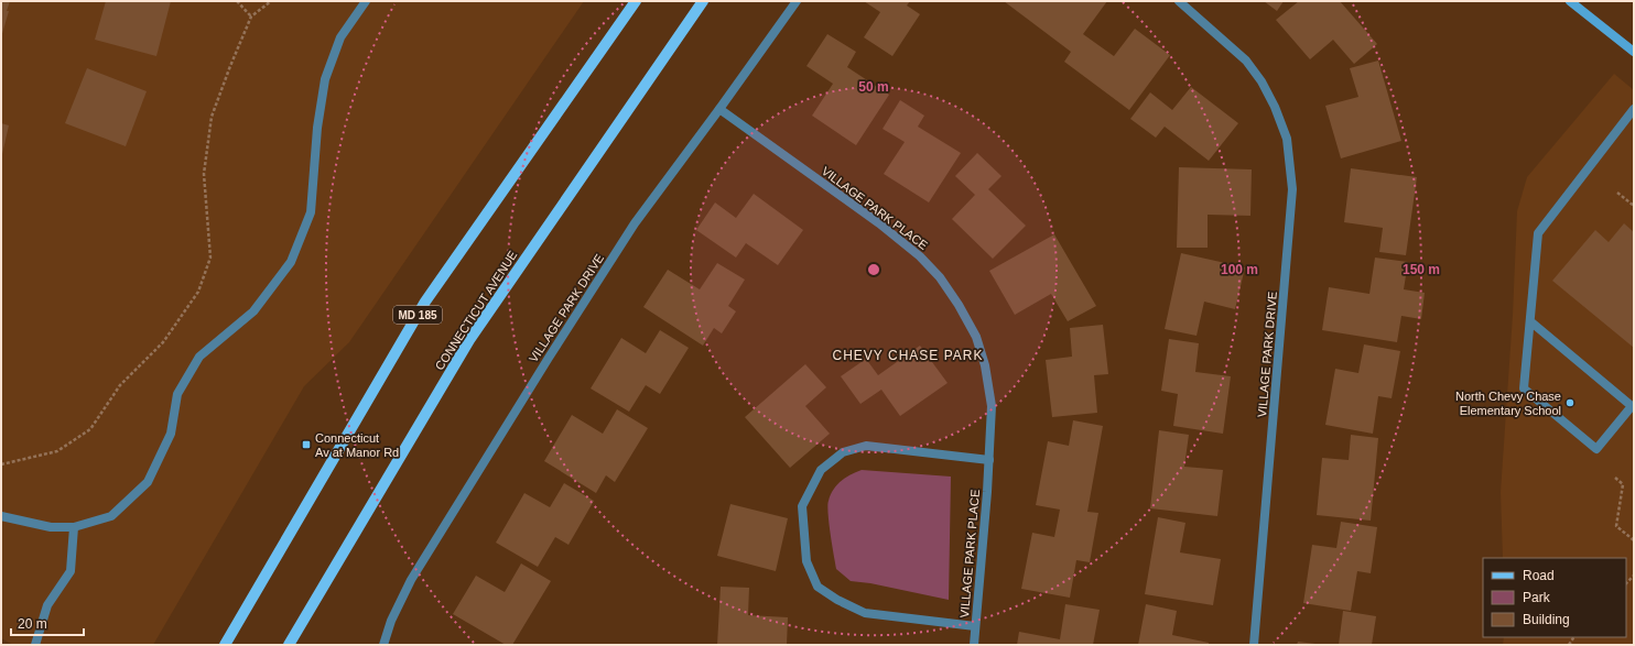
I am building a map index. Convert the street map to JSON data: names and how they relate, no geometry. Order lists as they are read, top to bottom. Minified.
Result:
{"streets":{"main road":["CONNECTICUT AVENUE","MD 185"],"street":["VILLAGE PARK PLACE","VILLAGE PARK DRIVE"]},"crossings":[["VILLAGE PARK PLACE","VILLAGE PARK DRIVE"]],"districts":["CHEVY CHASE PARK"],"places":{"other":["North Chevy Chase Elementary School"],"transit":["Connecticut Av at Manor Rd"]},"legend":["Road","Park","Building"],"scale_bar":"20 m","rings":["50 m","100 m","150 m"]}
